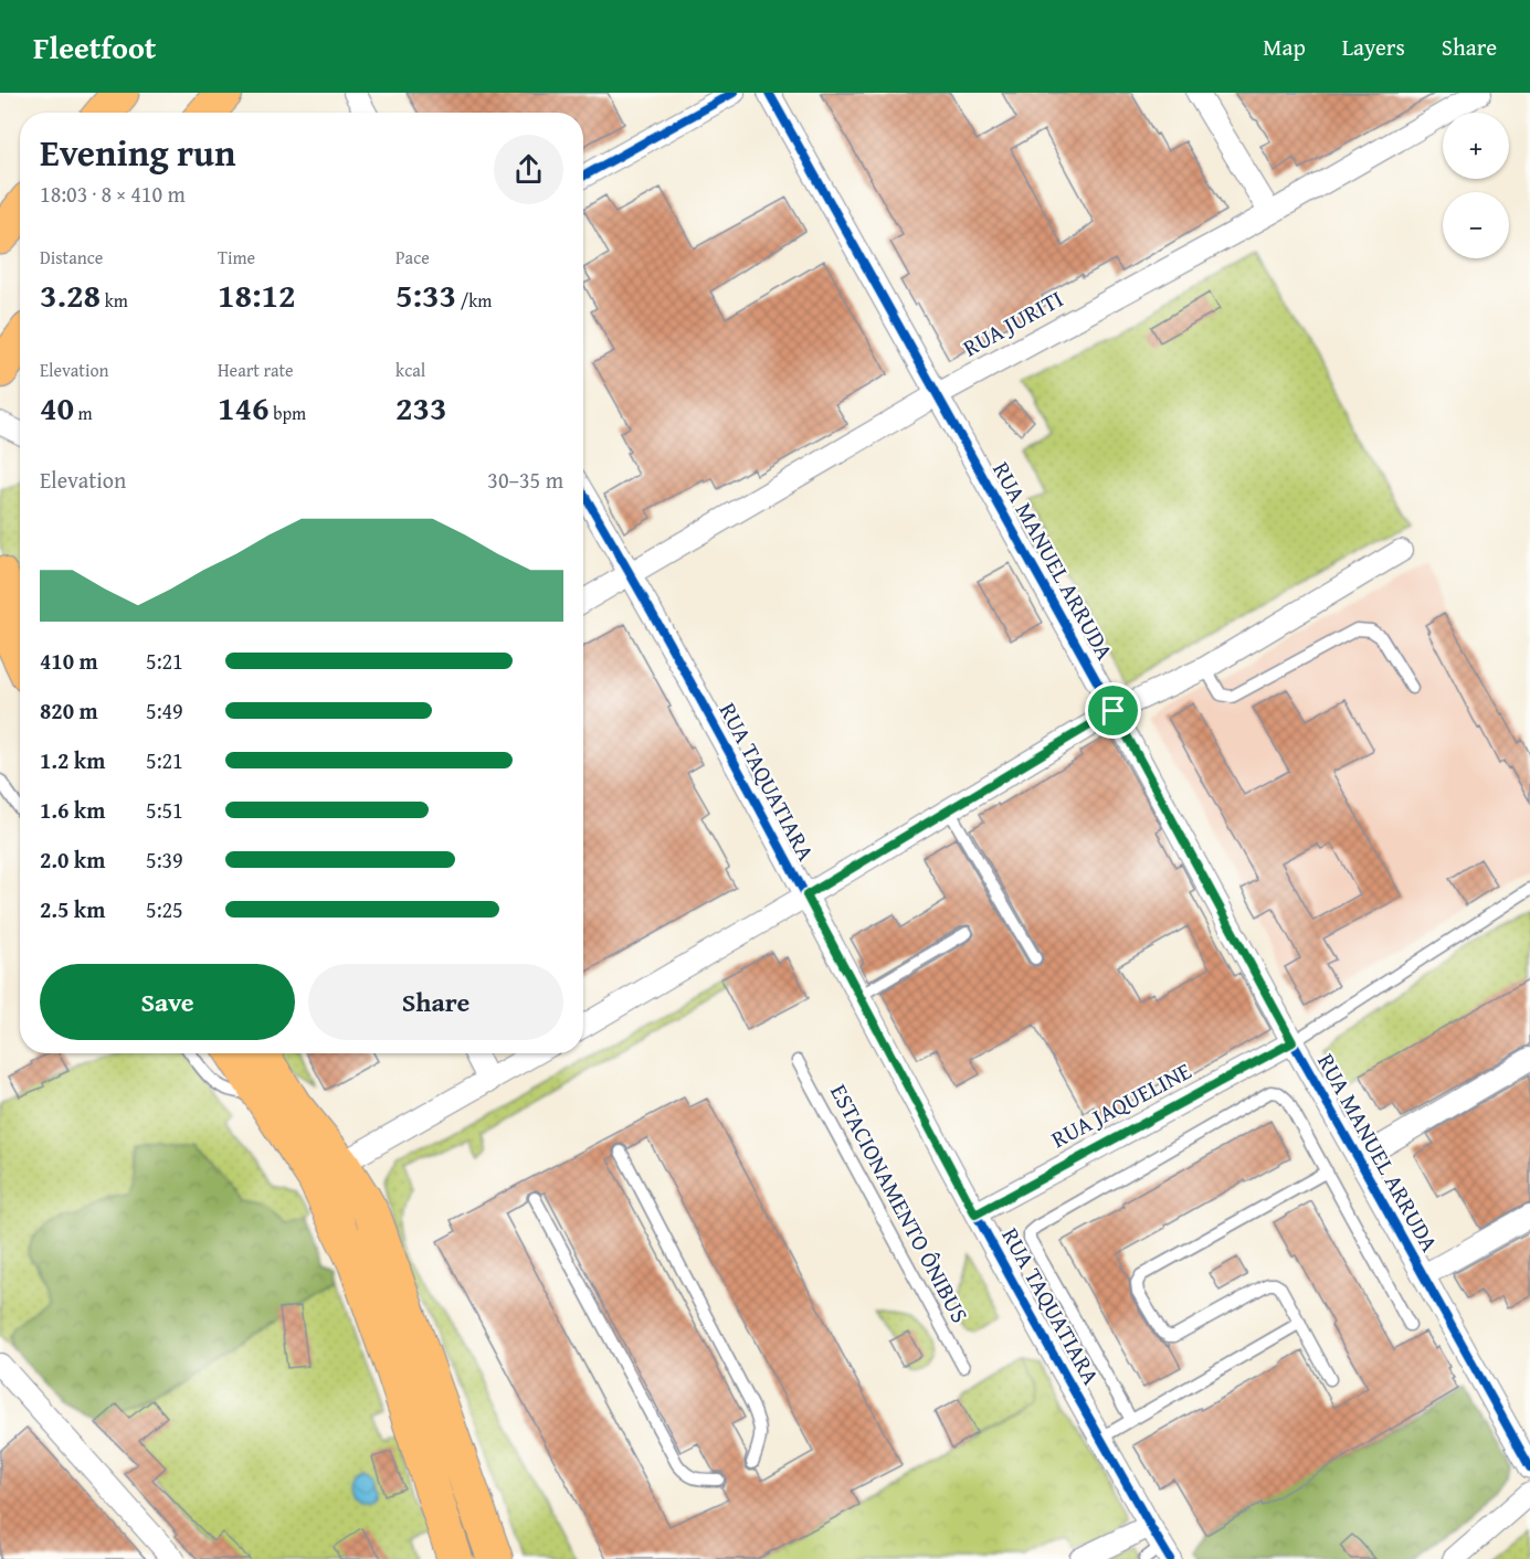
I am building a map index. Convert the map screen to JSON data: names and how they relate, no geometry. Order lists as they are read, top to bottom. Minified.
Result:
{"streets":{"street":["RUA JURITI","RUA MANUEL ARRUDA","RUA TAQUATIARA","RUA JAQUELINE"],"lane":["ESTACIONAMENTO ÔNIBUS"]},"crossings":[["RUA JURITI","RUA MANUEL ARRUDA"],["RUA JURITI","RUA TAQUATIARA"],["RUA MANUEL ARRUDA","RUA JAQUELINE"],["RUA TAQUATIARA","RUA JAQUELINE"]],"page":{"header":"Fleetfoot","nav":["Map","Layers","Share"],"map_buttons":["+","−"],"heading":["Evening run","18:03 · 8 × 410 m"],"stats":[["Distance","3.28 km"],["Time","18:12"],["Pace","5:33 /km"],["Elevation","40 m"],["Heart rate","146 bpm"],["kcal","233"]],"chart":["Elevation","30–35 m"],"list":[{"name":"410 m","note":"5:21"},{"name":"820 m","note":"5:49"},{"name":"1.2 km","note":"5:21"},{"name":"1.6 km","note":"5:51"},{"name":"2.0 km","note":"5:39"},{"name":"2.5 km","note":"5:25"}],"buttons":["Save","Share"]}}
